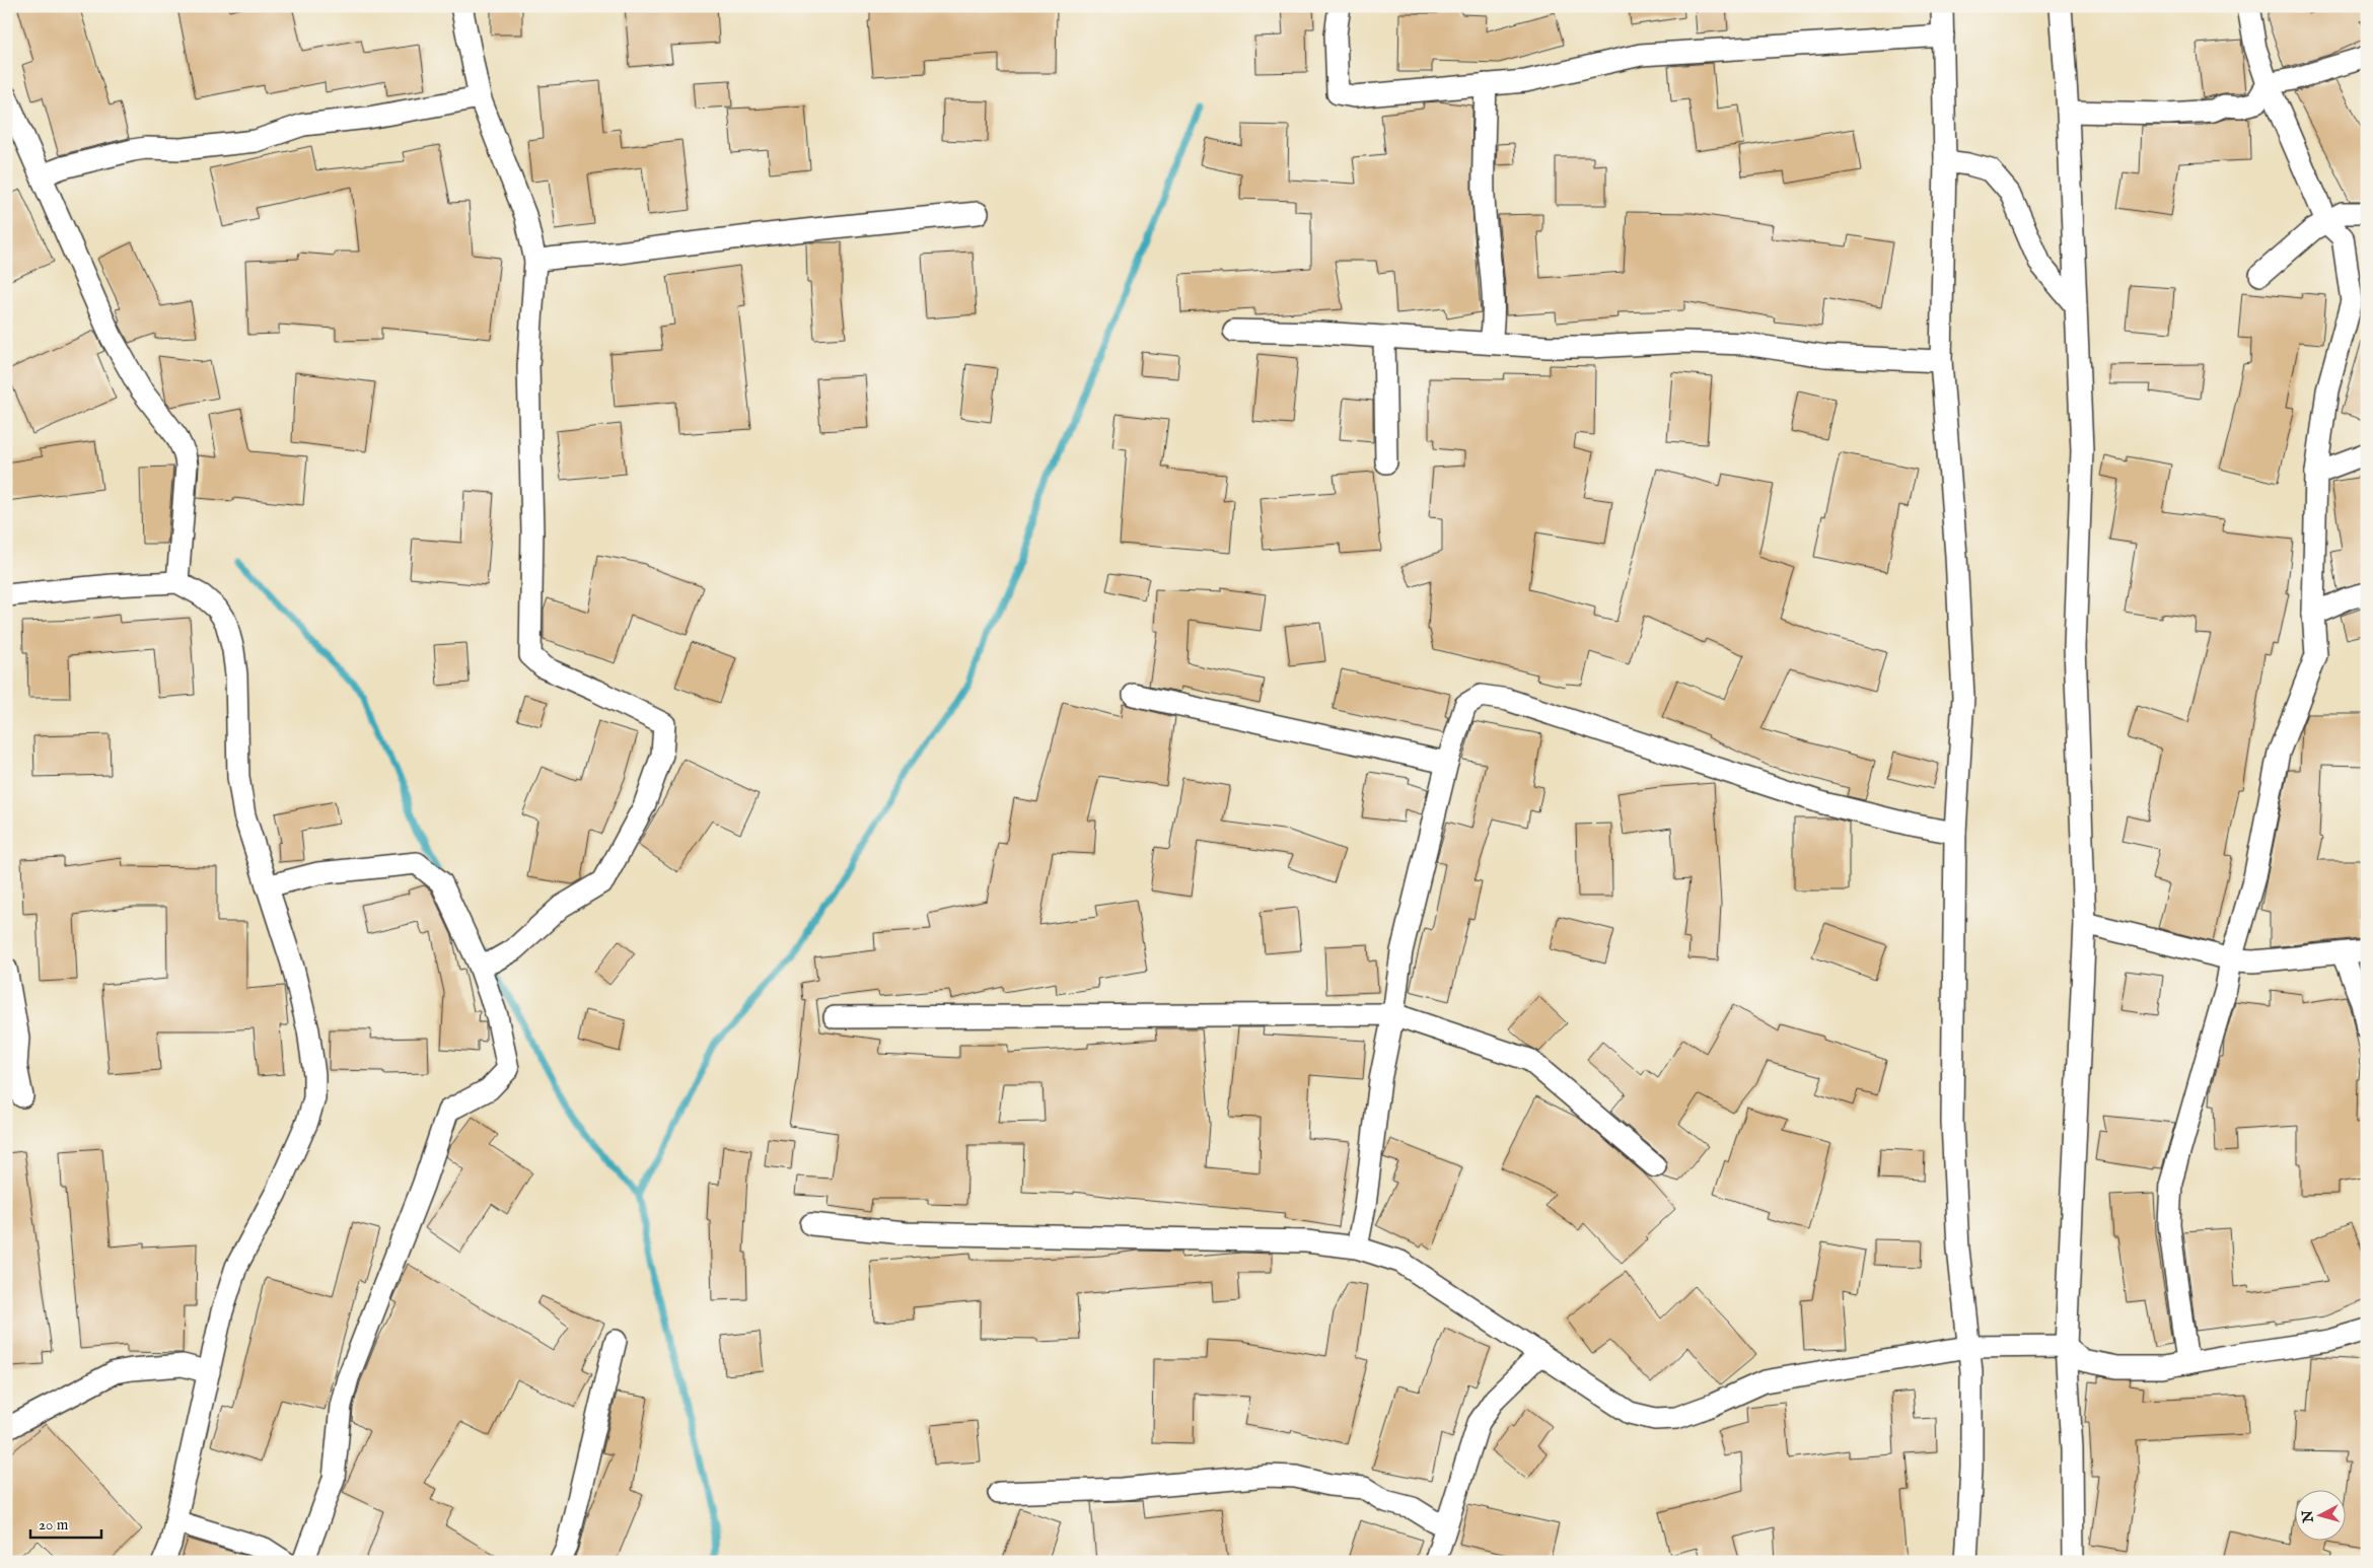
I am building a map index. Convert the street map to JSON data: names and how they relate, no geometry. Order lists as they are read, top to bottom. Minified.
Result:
{"scale_bar":"20 m","north":"left"}
